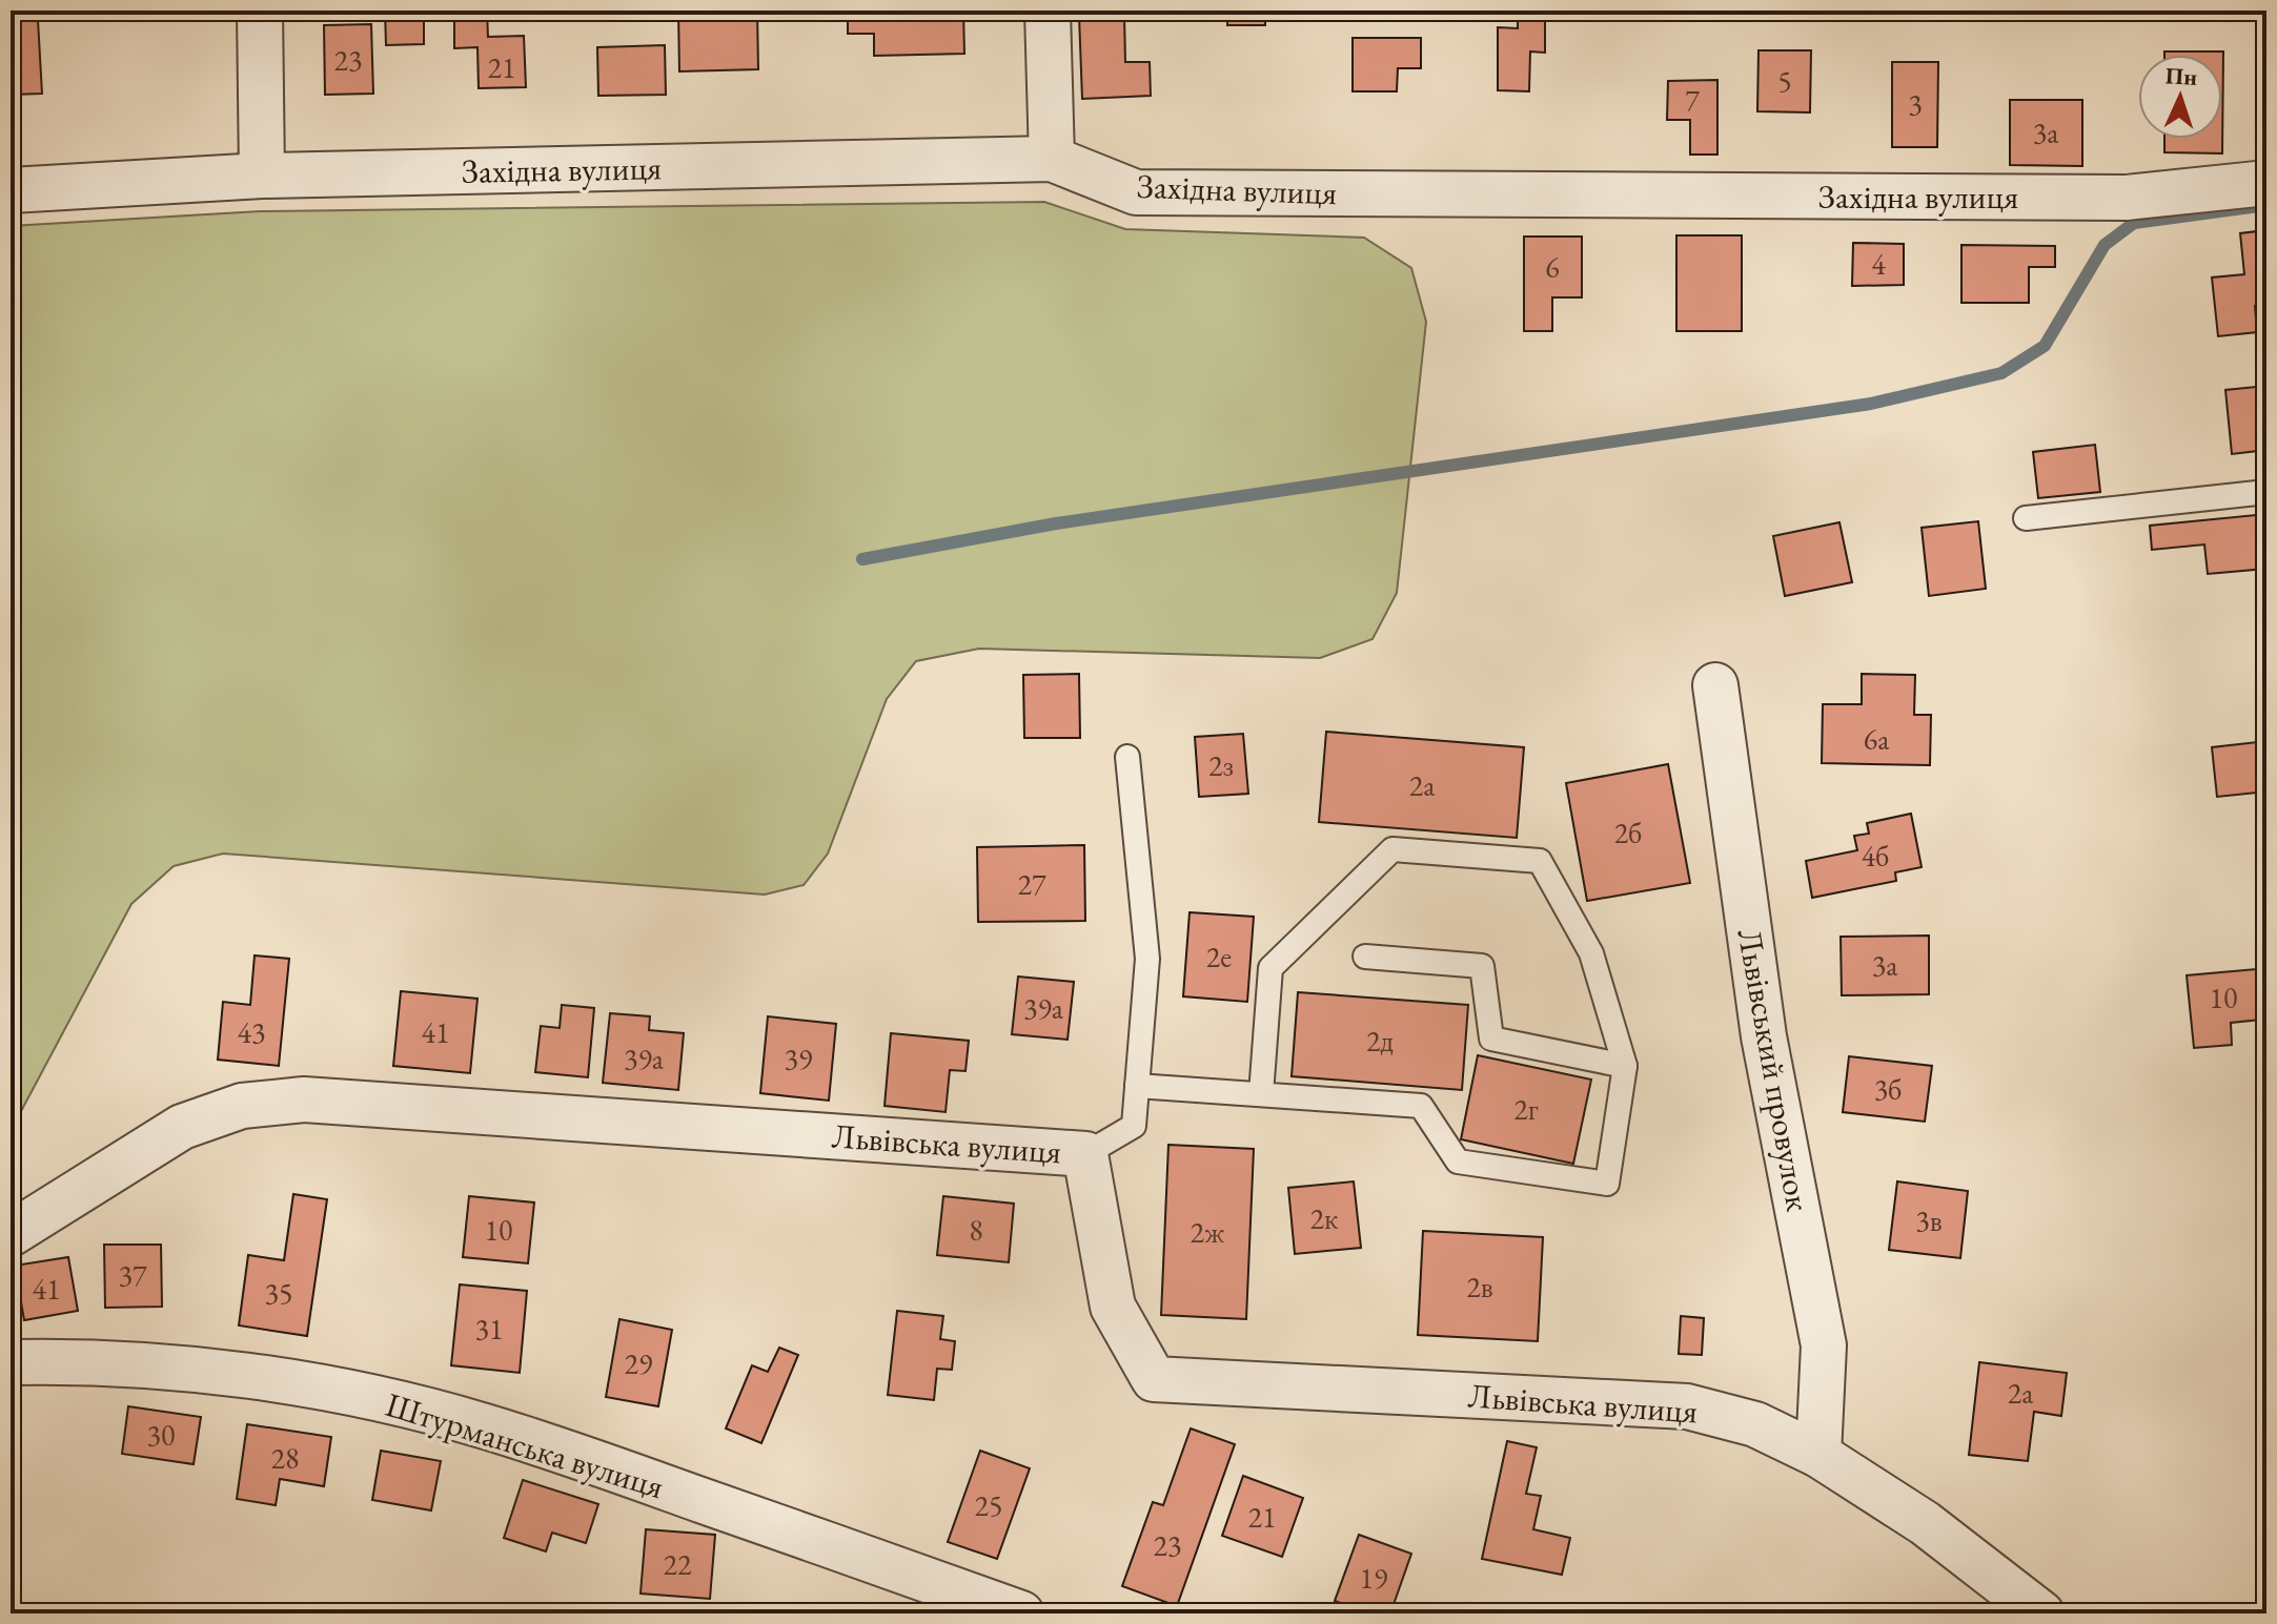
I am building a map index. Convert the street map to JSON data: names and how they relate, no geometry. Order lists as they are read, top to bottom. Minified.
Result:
{"streets":{"street":["Західна вулиця","Львівський провулок","Львівська вулиця","Штурманська вулиця"]},"crossings":[["Львівський провулок","Львівська вулиця"]],"house_numbers":["23","21","5","7","3","3а","4","6","6а","2з","2а","2б","4б","27","2е","3а","10","39а","43","41","2д","39а","39","3б","2г","2к","3в","10","8","2ж","37","2в","41","35","31","29","2а","30","28","25","21","23","22","19"],"north":"top"}
